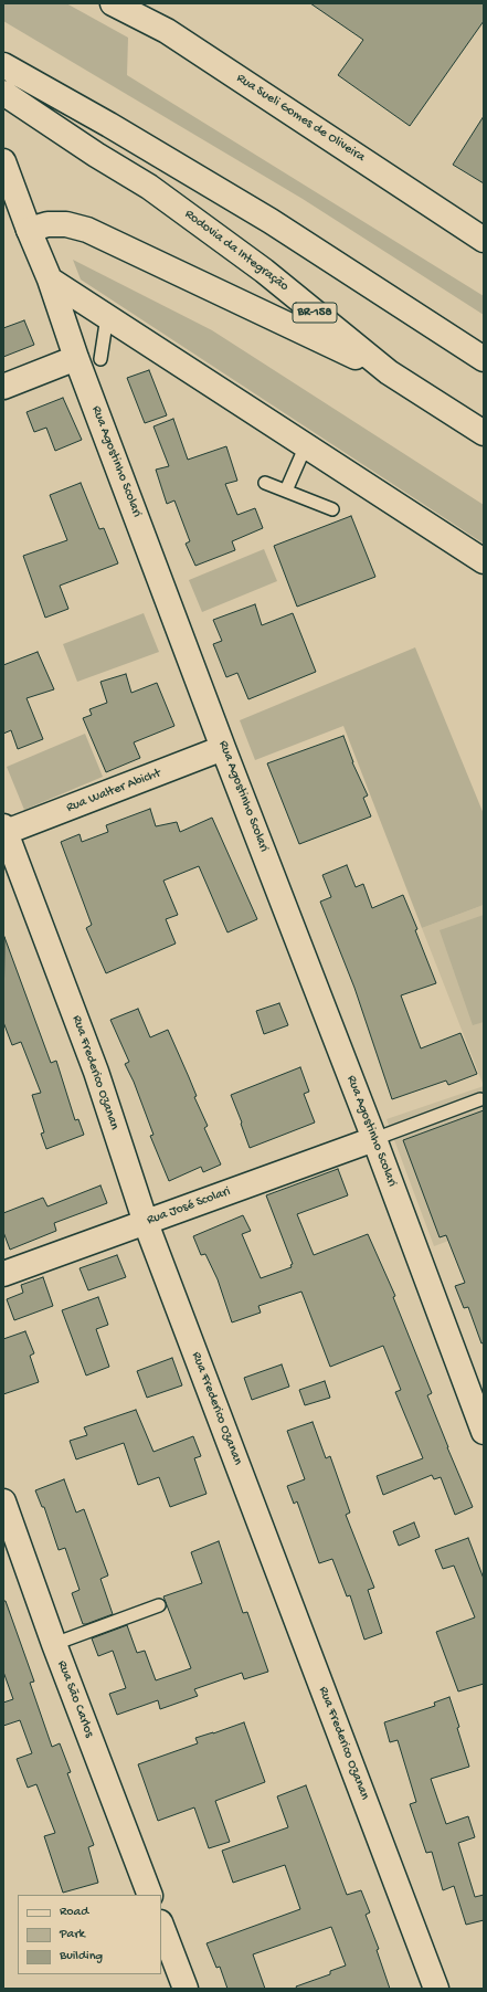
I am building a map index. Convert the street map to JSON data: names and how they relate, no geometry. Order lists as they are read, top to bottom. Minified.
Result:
{"streets":{"main road":["Rua Sueli Gomes de Oliveira","Rodovia da Integração","BR-158","Rua Agostinho Scolari","Rua Walter Abicht","Rua Frederico Ozanan","Rua José Scolari","Rua São Carlos"]},"crossings":[["Rua Agostinho Scolari","Rua Walter Abicht"],["Rua Agostinho Scolari","Rua José Scolari"],["Rua Walter Abicht","Rua Frederico Ozanan"],["Rua Frederico Ozanan","Rua José Scolari"]],"legend":["Road","Park","Building"]}
